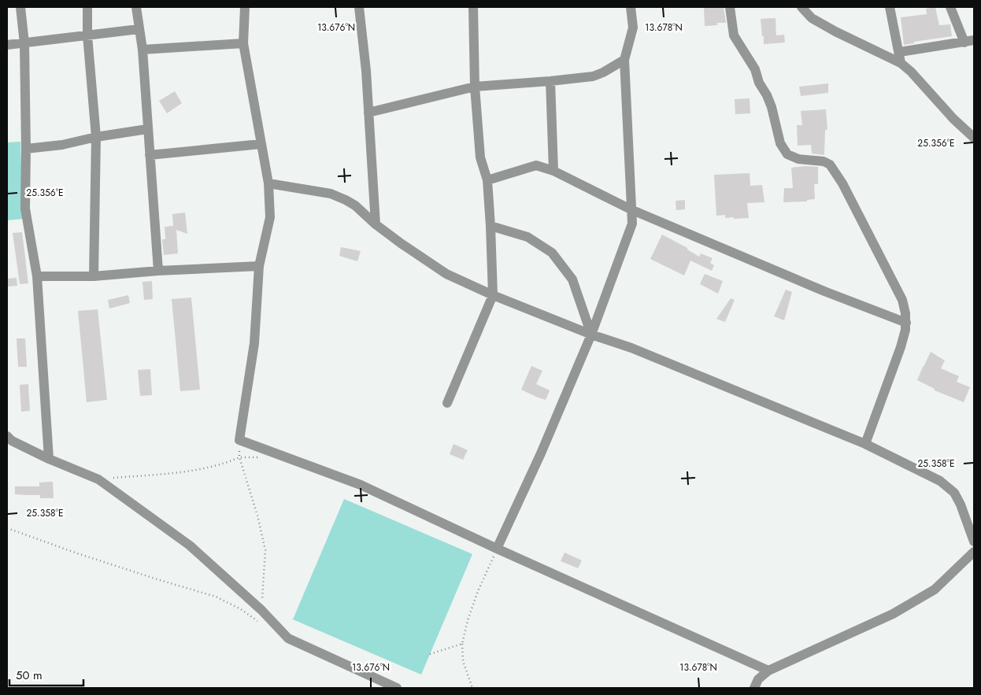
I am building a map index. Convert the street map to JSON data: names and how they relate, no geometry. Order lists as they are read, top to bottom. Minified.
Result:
{"scale_bar":"50 m","coordinates":["13.676°N","13.678°N","25.356°E","25.358°E"]}
